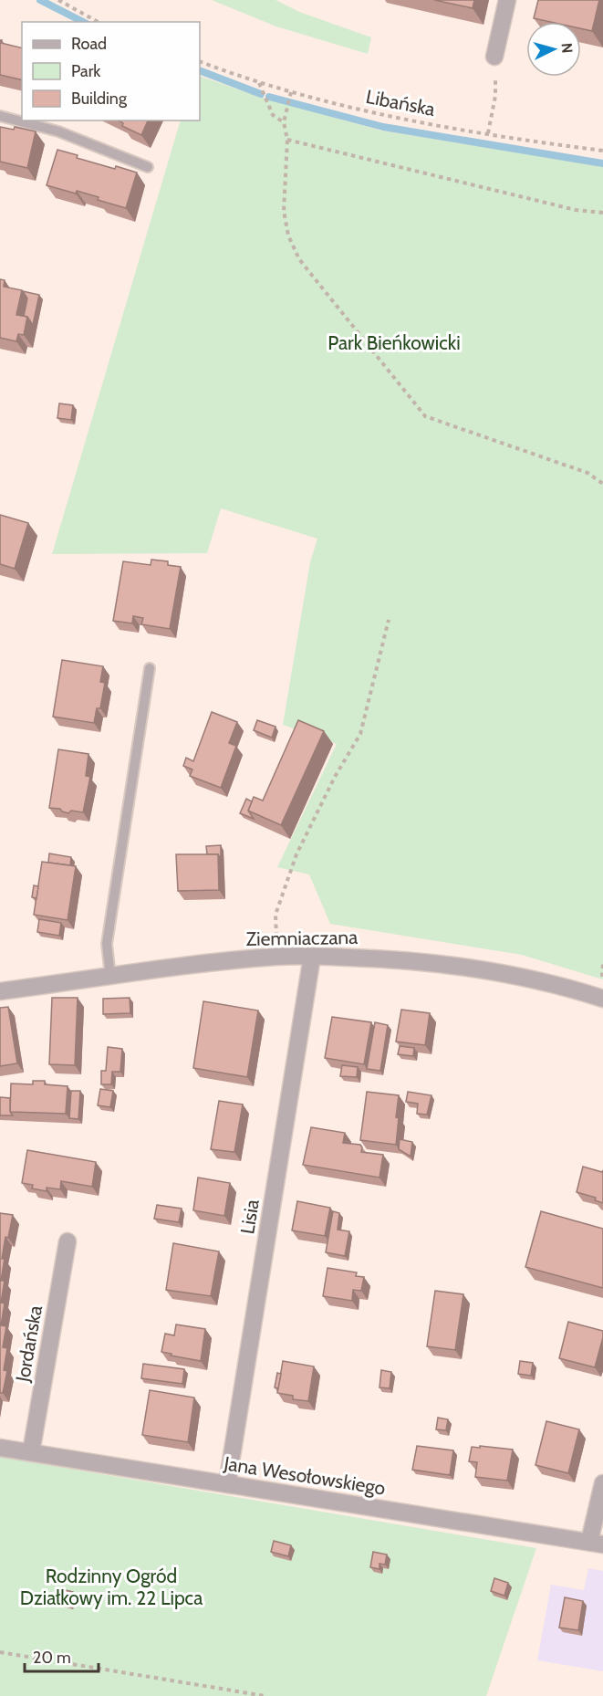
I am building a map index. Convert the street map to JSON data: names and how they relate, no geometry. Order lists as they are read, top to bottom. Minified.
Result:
{"streets":{"street":["Ziemniaczana","Lisia","Jordańska","Jana Wesołowskiego"],"path":["Libańska"]},"crossings":[["Ziemniaczana","Lisia"],["Lisia","Jana Wesołowskiego"],["Jordańska","Jana Wesołowskiego"]],"parks":["Park Bieńkowicki","Rodzinny Ogród Działkowy im. 22 Lipca"],"legend":["Road","Park","Building"],"scale_bar":"20 m","north":"right"}
